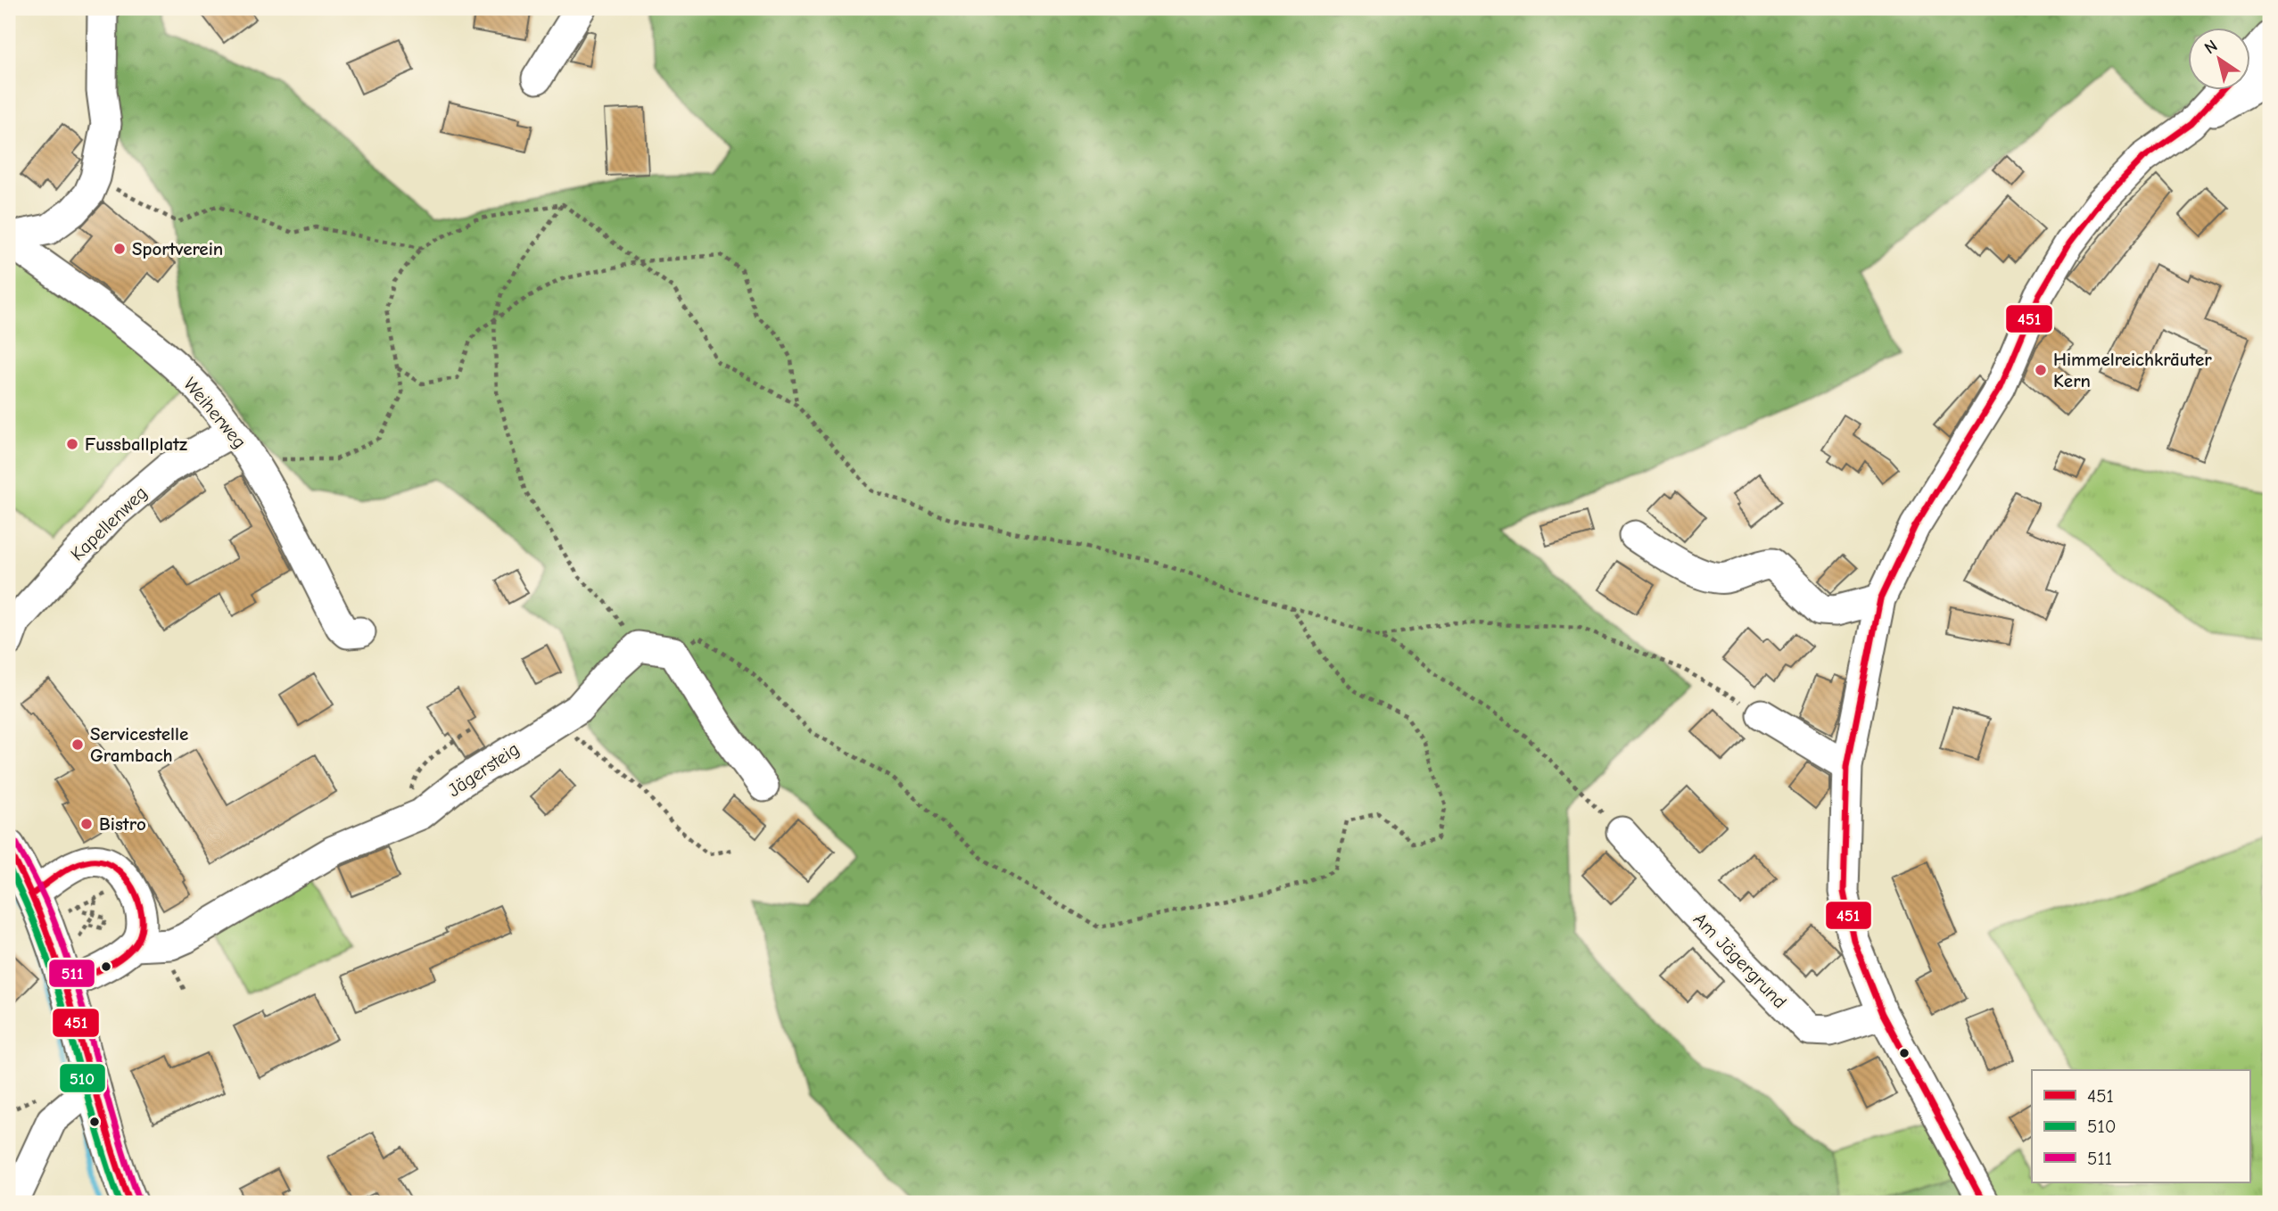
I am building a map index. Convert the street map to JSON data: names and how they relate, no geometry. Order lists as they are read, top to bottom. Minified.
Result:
{"streets":{"street":["Weiherweg","Kapellenweg","Jägersteig","Am Jägergrund"]},"crossings":[["Weiherweg","Kapellenweg"]],"places":["Sportverein","Himmelreichkräuter Kern","Fussballplatz","Servicestelle Grambach","Bistro"],"lines":["transit line 451","transit line 511","transit line 510"],"legend":["451","510","511"],"north":"top left"}
